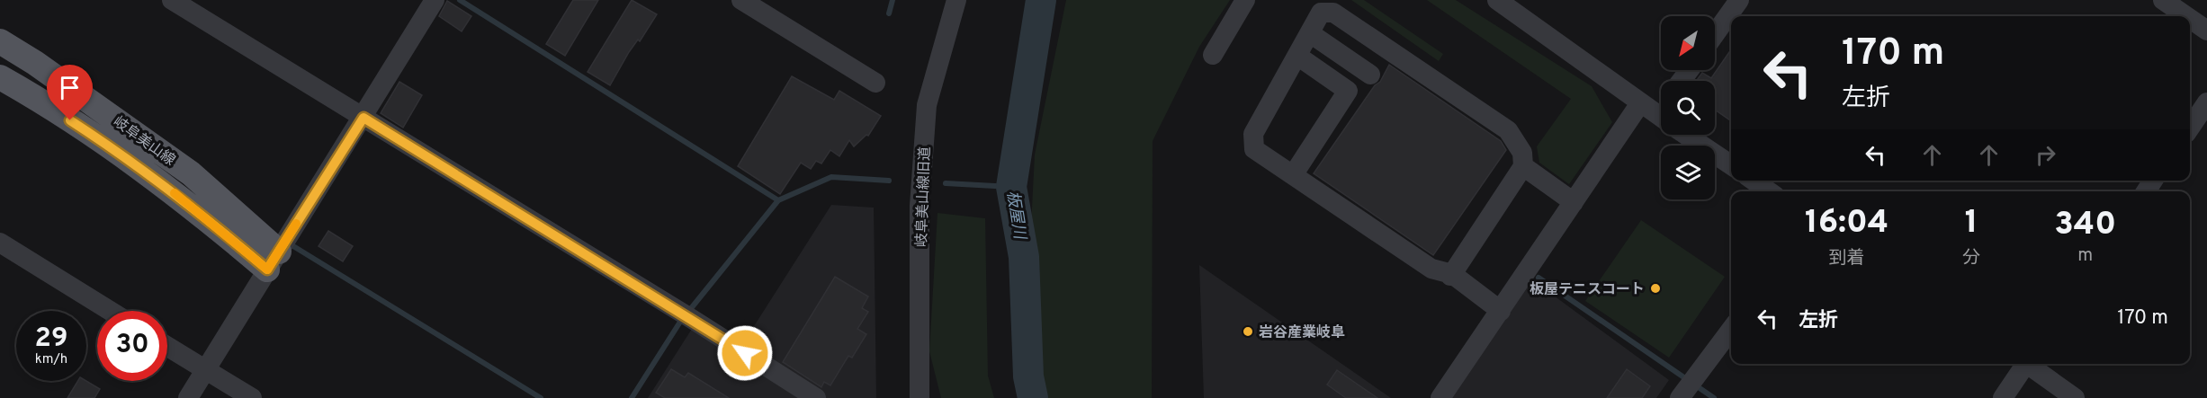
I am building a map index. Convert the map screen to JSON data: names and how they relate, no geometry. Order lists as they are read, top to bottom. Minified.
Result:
{"streets":{"main road":["岐阜美山線"],"street":["岐阜美山線旧道"]},"water":["板屋川"],"places":["板屋テニスコート","岩谷産業岐阜"],"north":"bottom left","page":{"turn":["170 m","左折"],"eta":["16:04","到着","1","分","340","m"],"list":[{"name":"左折","value":"170 m"}],"speed":"29 km/h","limit":"30"}}
